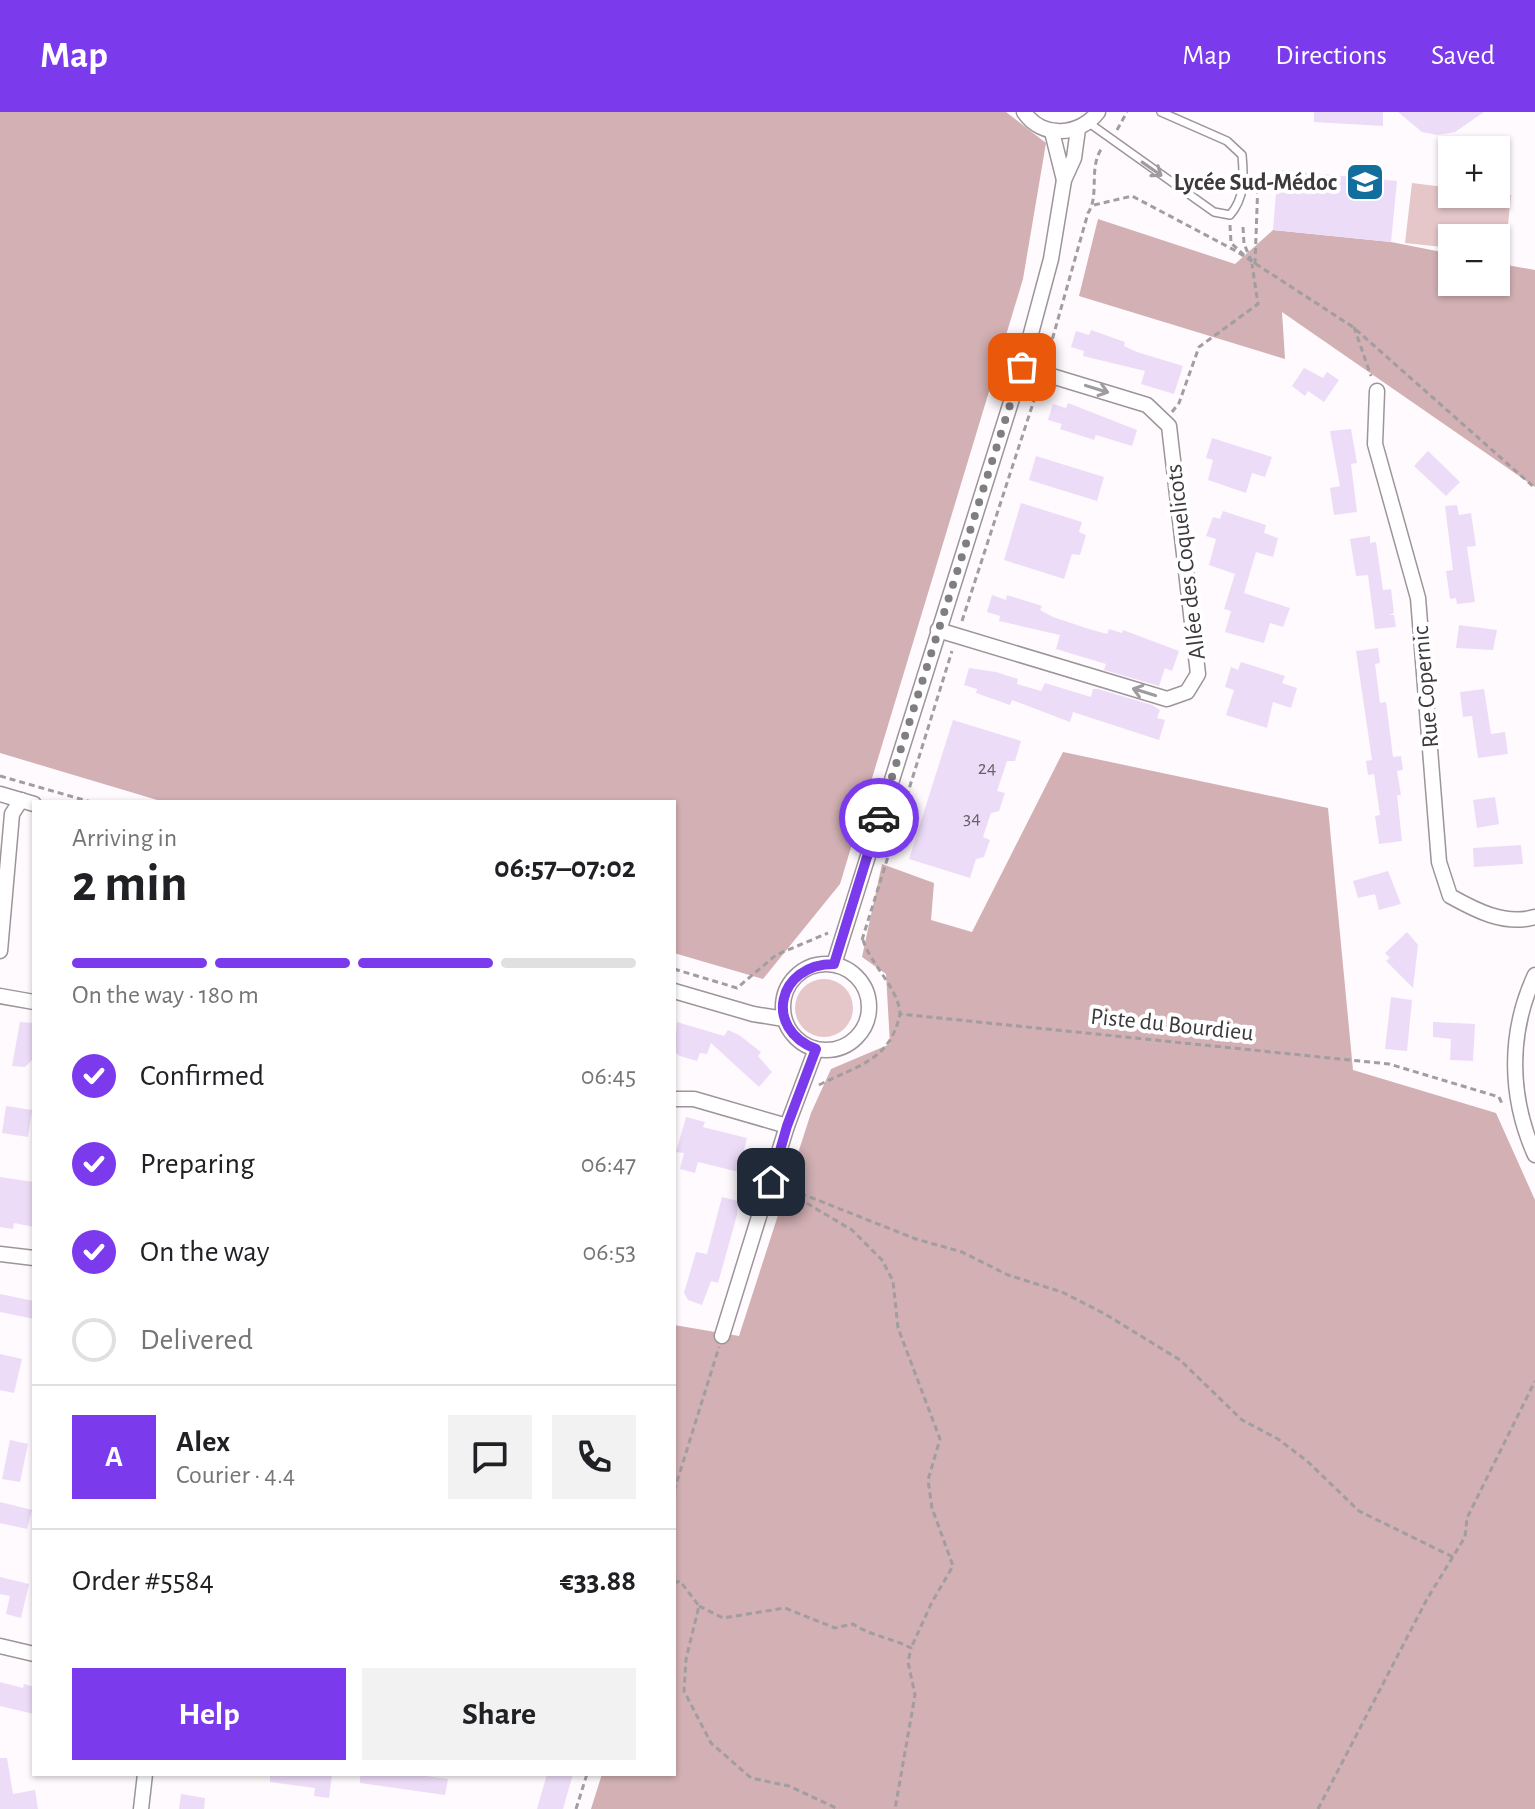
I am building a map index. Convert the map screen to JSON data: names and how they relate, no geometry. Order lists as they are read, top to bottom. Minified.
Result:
{"streets":{"street":["Allée des Coquelicots","Rue Copernic"],"path":["Piste du Bourdieu"]},"places":{"school or university":["Lycée Sud-Médoc"]},"house_numbers":["24","34"],"page":{"header":"Map","nav":["Map","Directions","Saved"],"map_buttons":["+","−"],"heading":["2 min","Arriving in","06:57–07:02"],"panel":["Alex","Courier · 4.4","Order #5584","€33.88"],"bar":"On the way · 180 m","list":[["Confirmed","06:45"],["Preparing","06:47"],["On the way","06:53"],"Delivered"],"round":"A","buttons":["Help","Share"]}}
